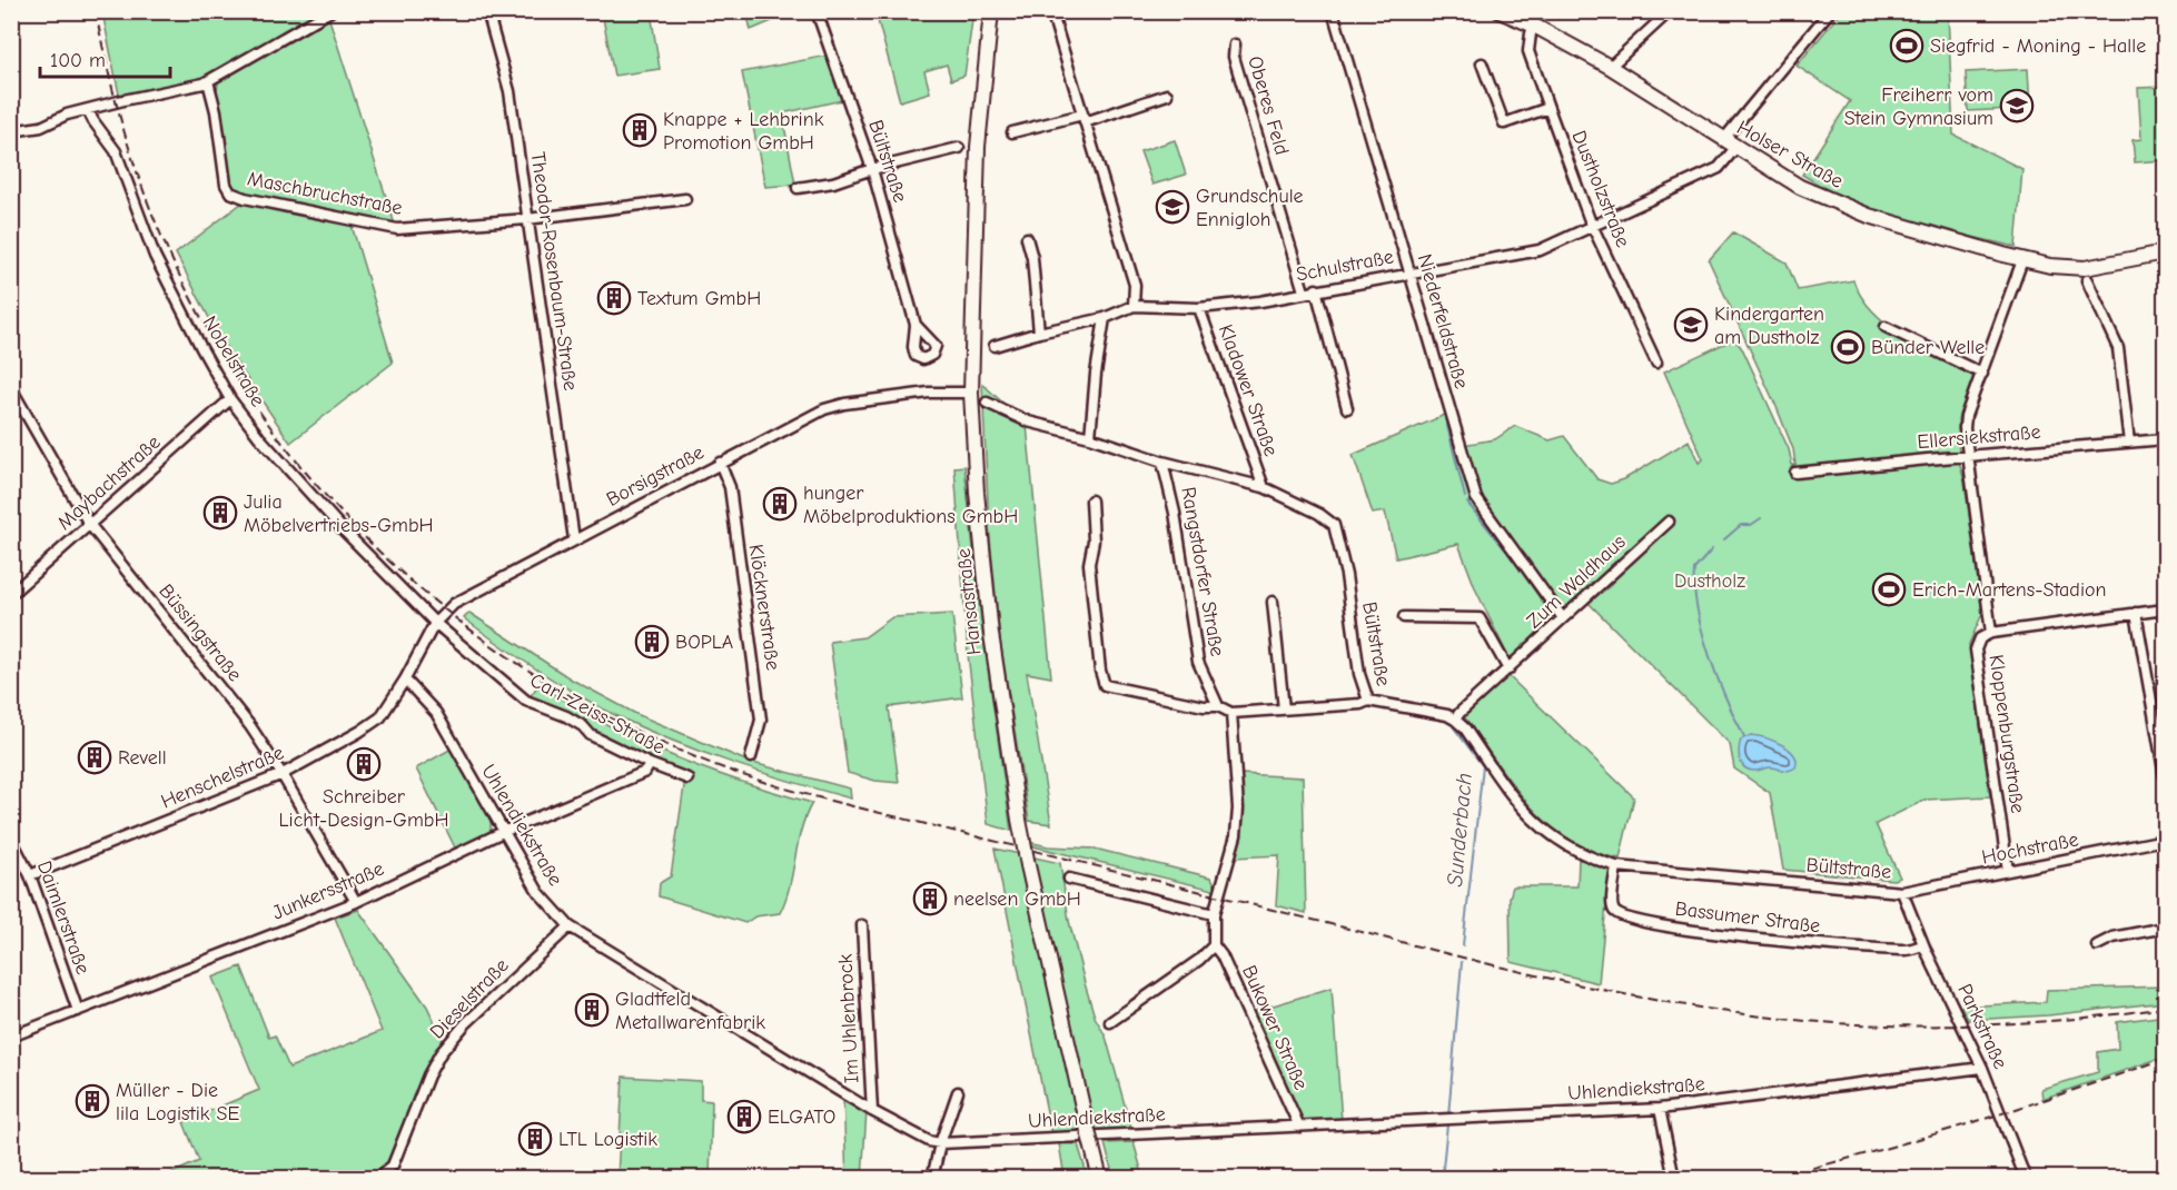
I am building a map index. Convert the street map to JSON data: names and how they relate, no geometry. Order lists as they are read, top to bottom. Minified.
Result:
{"streets":{"main road":["Holser Straße","Hansastraße"],"street":["Oberes Feld","Bültstraße","Dustholzstraße","Maschbruchstraße","Schulstraße","Theodor-Rosenbaum-Straße","Niederfeldstraße","Nobelstraße","Kladower Straße","Ellersiekstraße","Borsigstraße","Maybachstraße","Rangstdorfer Straße","Zum Waldhaus","Klöcknerstraße","Büssingstraße","Carl-Zeiss-Straße","Kloppenburgstraße","Henschelstraße","Uhlendiekstraße","Hochstraße","Junkersstraße","Daimlerstraße","Bassumer Straße","Dieselstraße","Im Uhlenbrock","Parkstraße","Bukower Straße"]},"crossings":[["Oberes Feld","Schulstraße"],["Holser Straße","Dustholzstraße"],["Holser Straße","Schulstraße"],["Holser Straße","Kloppenburgstraße"],["Bültstraße","Kladower Straße"],["Bültstraße","Rangstdorfer Straße"],["Bültstraße","Zum Waldhaus"],["Bültstraße","Hochstraße"],["Bültstraße","Bassumer Straße"],["Bültstraße","Parkstraße"],["Dustholzstraße","Schulstraße"],["Maschbruchstraße","Theodor-Rosenbaum-Straße"],["Schulstraße","Niederfeldstraße"],["Schulstraße","Kladower Straße"],["Theodor-Rosenbaum-Straße","Borsigstraße"],["Niederfeldstraße","Zum Waldhaus"],["Nobelstraße","Borsigstraße"],["Nobelstraße","Maybachstraße"],["Nobelstraße","Carl-Zeiss-Straße"],["Ellersiekstraße","Kloppenburgstraße"],["Borsigstraße","Hansastraße"],["Borsigstraße","Klöcknerstraße"],["Borsigstraße","Carl-Zeiss-Straße"],["Borsigstraße","Henschelstraße"],["Borsigstraße","Uhlendiekstraße"],["Maybachstraße","Büssingstraße"],["Büssingstraße","Henschelstraße"],["Büssingstraße","Junkersstraße"],["Carl-Zeiss-Straße","Junkersstraße"],["Kloppenburgstraße","Hochstraße"],["Henschelstraße","Uhlendiekstraße"],["Henschelstraße","Daimlerstraße"],["Uhlendiekstraße","Junkersstraße"],["Uhlendiekstraße","Dieselstraße"],["Uhlendiekstraße","Im Uhlenbrock"],["Uhlendiekstraße","Parkstraße"],["Uhlendiekstraße","Bukower Straße"],["Hochstraße","Parkstraße"],["Junkersstraße","Daimlerstraße"],["Bassumer Straße","Parkstraße"]],"water":["Sunderbach"],"parks":["Dustholz"],"places":{"sports":["Siegfrid - Moning - Halle","Bünder Welle","Erich-Martens-Stadion"],"school or university":["Freiherr vom Stein Gymnasium","Grundschule Ennigloh","Kindergarten am Dustholz"],"building":["Knappe + Lehbrink Promotion GmbH","Textum GmbH","hunger Möbelproduktions GmbH","Julia Möbelvertriebs-GmbH","BOPLA","Revell","Schreiber Licht-Design-GmbH","neelsen GmbH","Gladtfeld Metallwarenfabrik","Müller - Die lila Logistik SE","ELGATO","LTL Logistik"]},"scale_bar":"100 m"}
